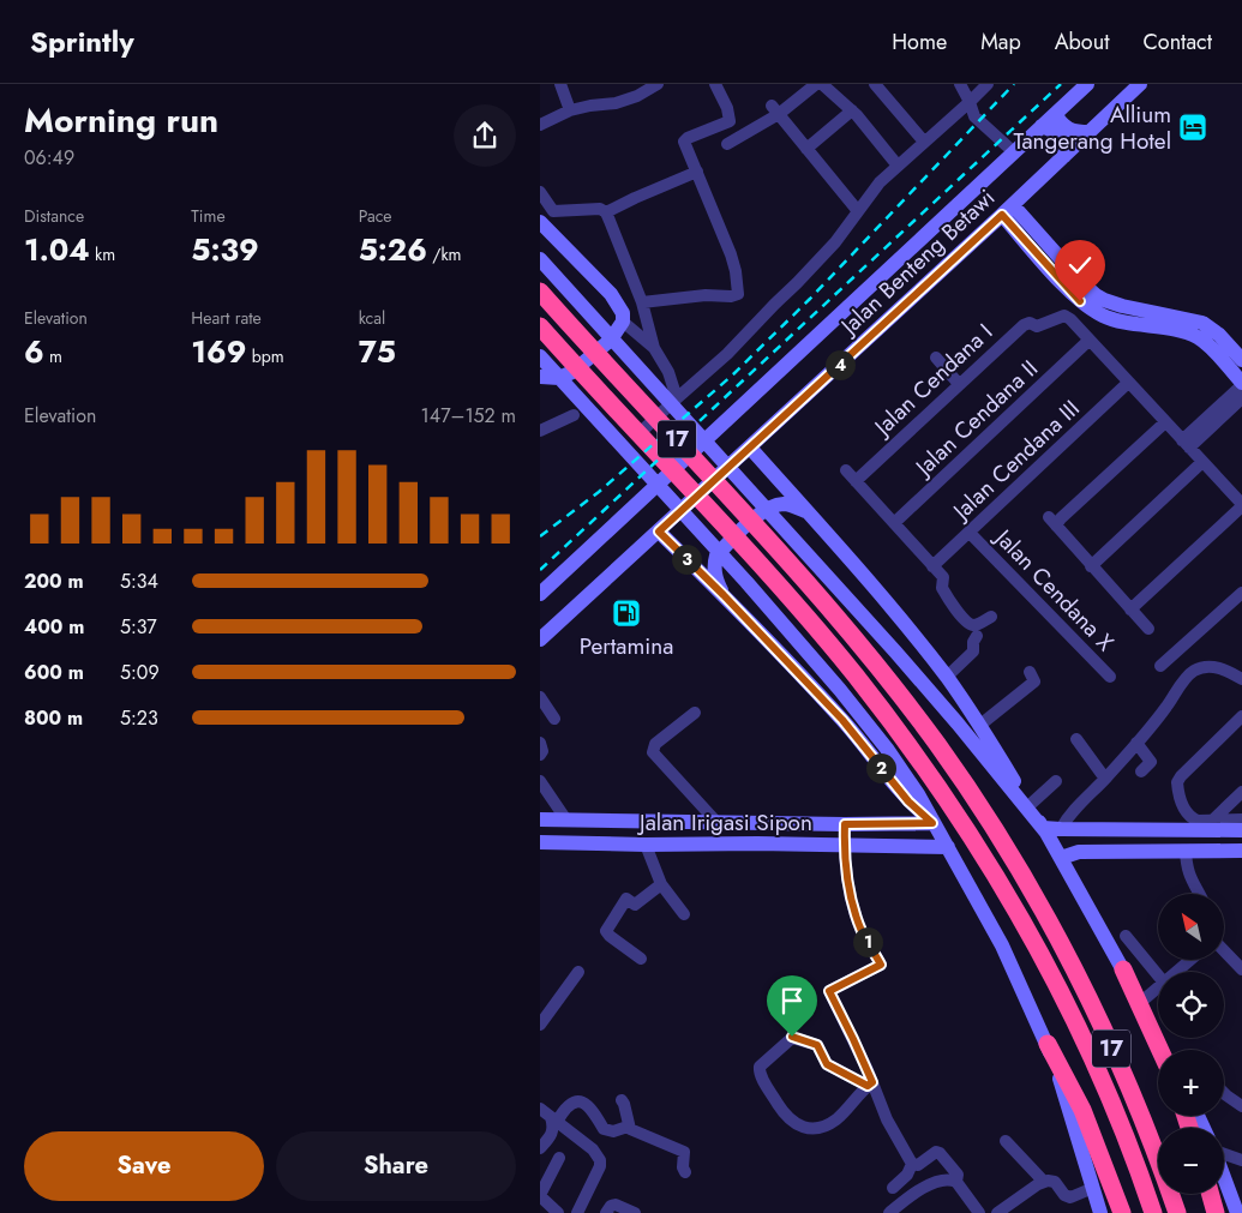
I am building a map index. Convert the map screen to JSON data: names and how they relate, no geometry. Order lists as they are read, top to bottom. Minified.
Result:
{"streets":{"highway":["17"],"main road":["Jalan Benteng Betawi","Jalan Irigasi Sipon"],"street":["Jalan Cendana I","Jalan Cendana II","Jalan Cendana III","Jalan Cendana X"]},"crossings":[["Jalan Cendana I","Jalan Cendana II"],["Jalan Cendana III","Jalan Cendana X"]],"places":{"hotel":["Allium Tangerang Hotel"],"fuel station":["Pertamina"]},"north":"top left","page":{"header":"Sprintly","nav":["Home","Map","About","Contact"],"heading":["Morning run","06:49"],"stats":[["Distance","1.04 km"],["Time","5:39"],["Pace","5:26 /km"],["Elevation","6 m"],["Heart rate","169 bpm"],["kcal","75"]],"pins":["4","3","2","1"],"chart":["Elevation","147–152 m"],"list":[{"name":"200 m","note":"5:34"},{"name":"400 m","note":"5:37"},{"name":"600 m","note":"5:09"},{"name":"800 m","note":"5:23"}],"map_buttons":["+","−"],"buttons":["Save","Share"]}}
